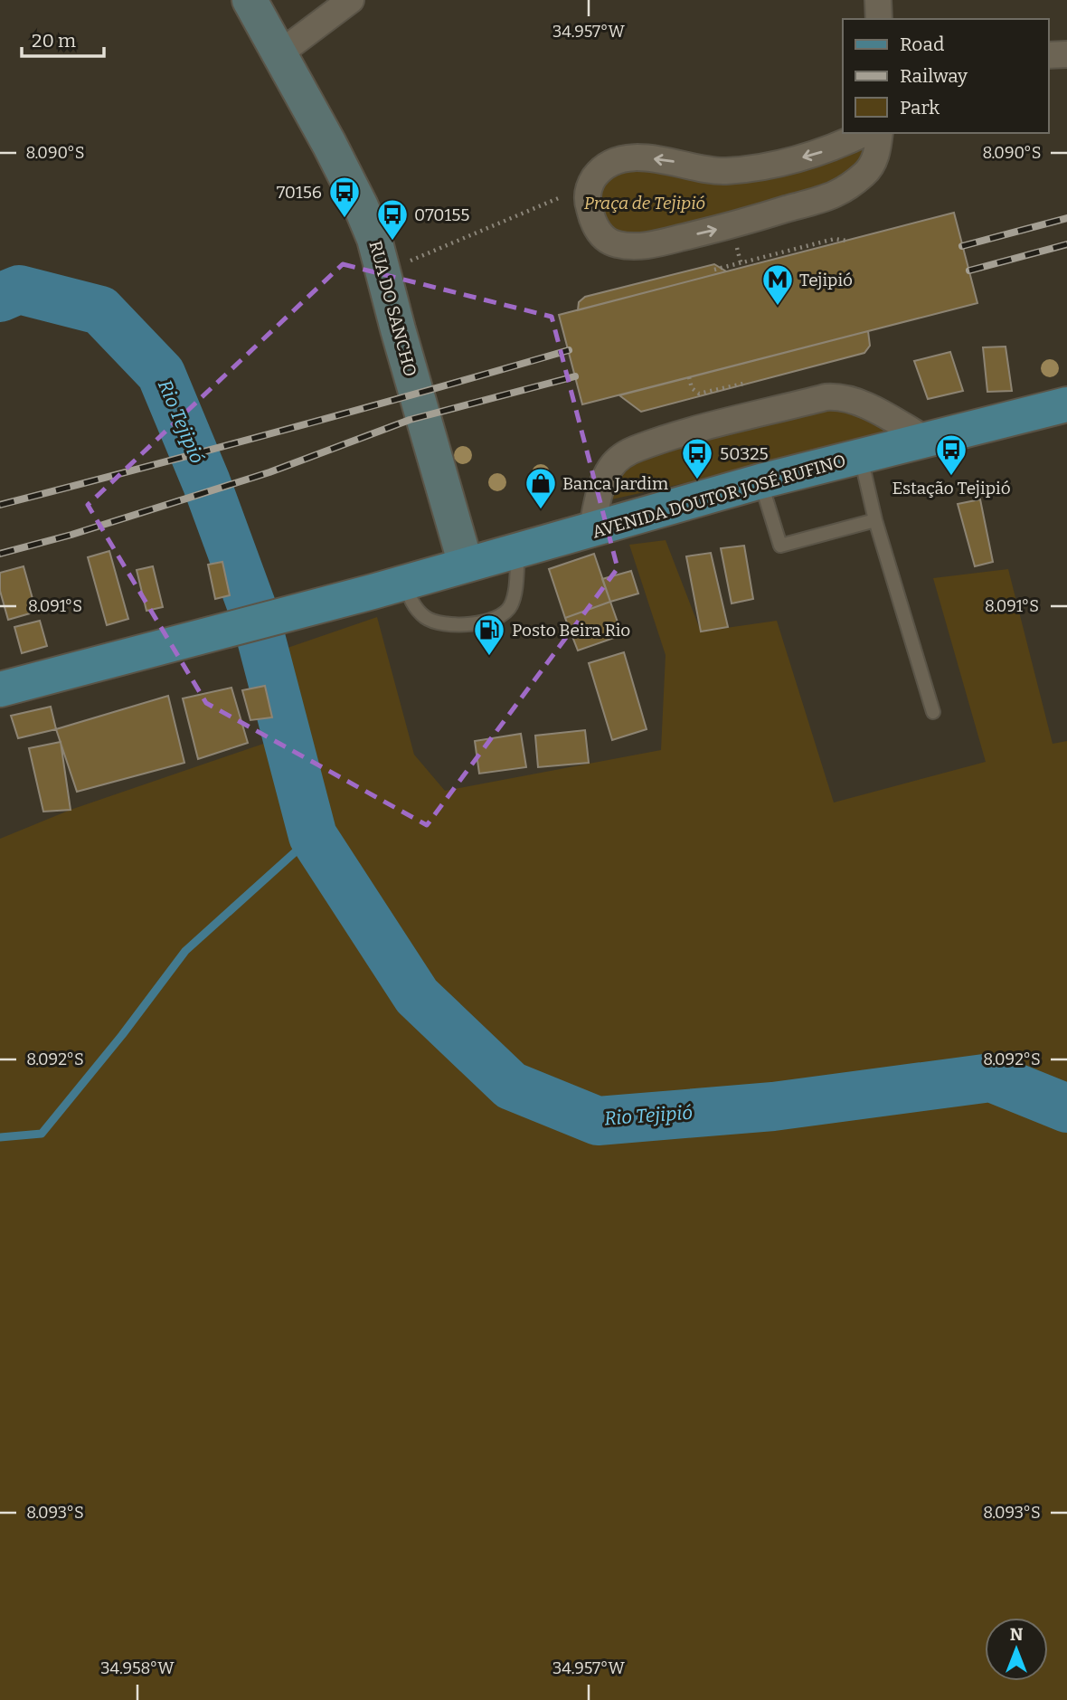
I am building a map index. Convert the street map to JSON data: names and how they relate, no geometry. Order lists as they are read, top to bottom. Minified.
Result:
{"streets":{"main road":["AVENIDA DOUTOR JOSÉ RUFINO"],"street":["RUA DO SANCHO"]},"crossings":[["RUA DO SANCHO","AVENIDA DOUTOR JOSÉ RUFINO"]],"water":["Rio Tejipió"],"parks":["Praça de Tejipió"],"places":{"bus stop":["70156","070155","Estação Tejipió","50325"],"metro station":["Tejipió"],"shop":["Banca Jardim"],"fuel station":["Posto Beira Rio"]},"legend":["Road","Railway","Park"],"scale_bar":"20 m","north":"top","coordinates":["34.957°W","8.090°S","8.091°S","8.092°S","8.093°S","34.958°W"]}
